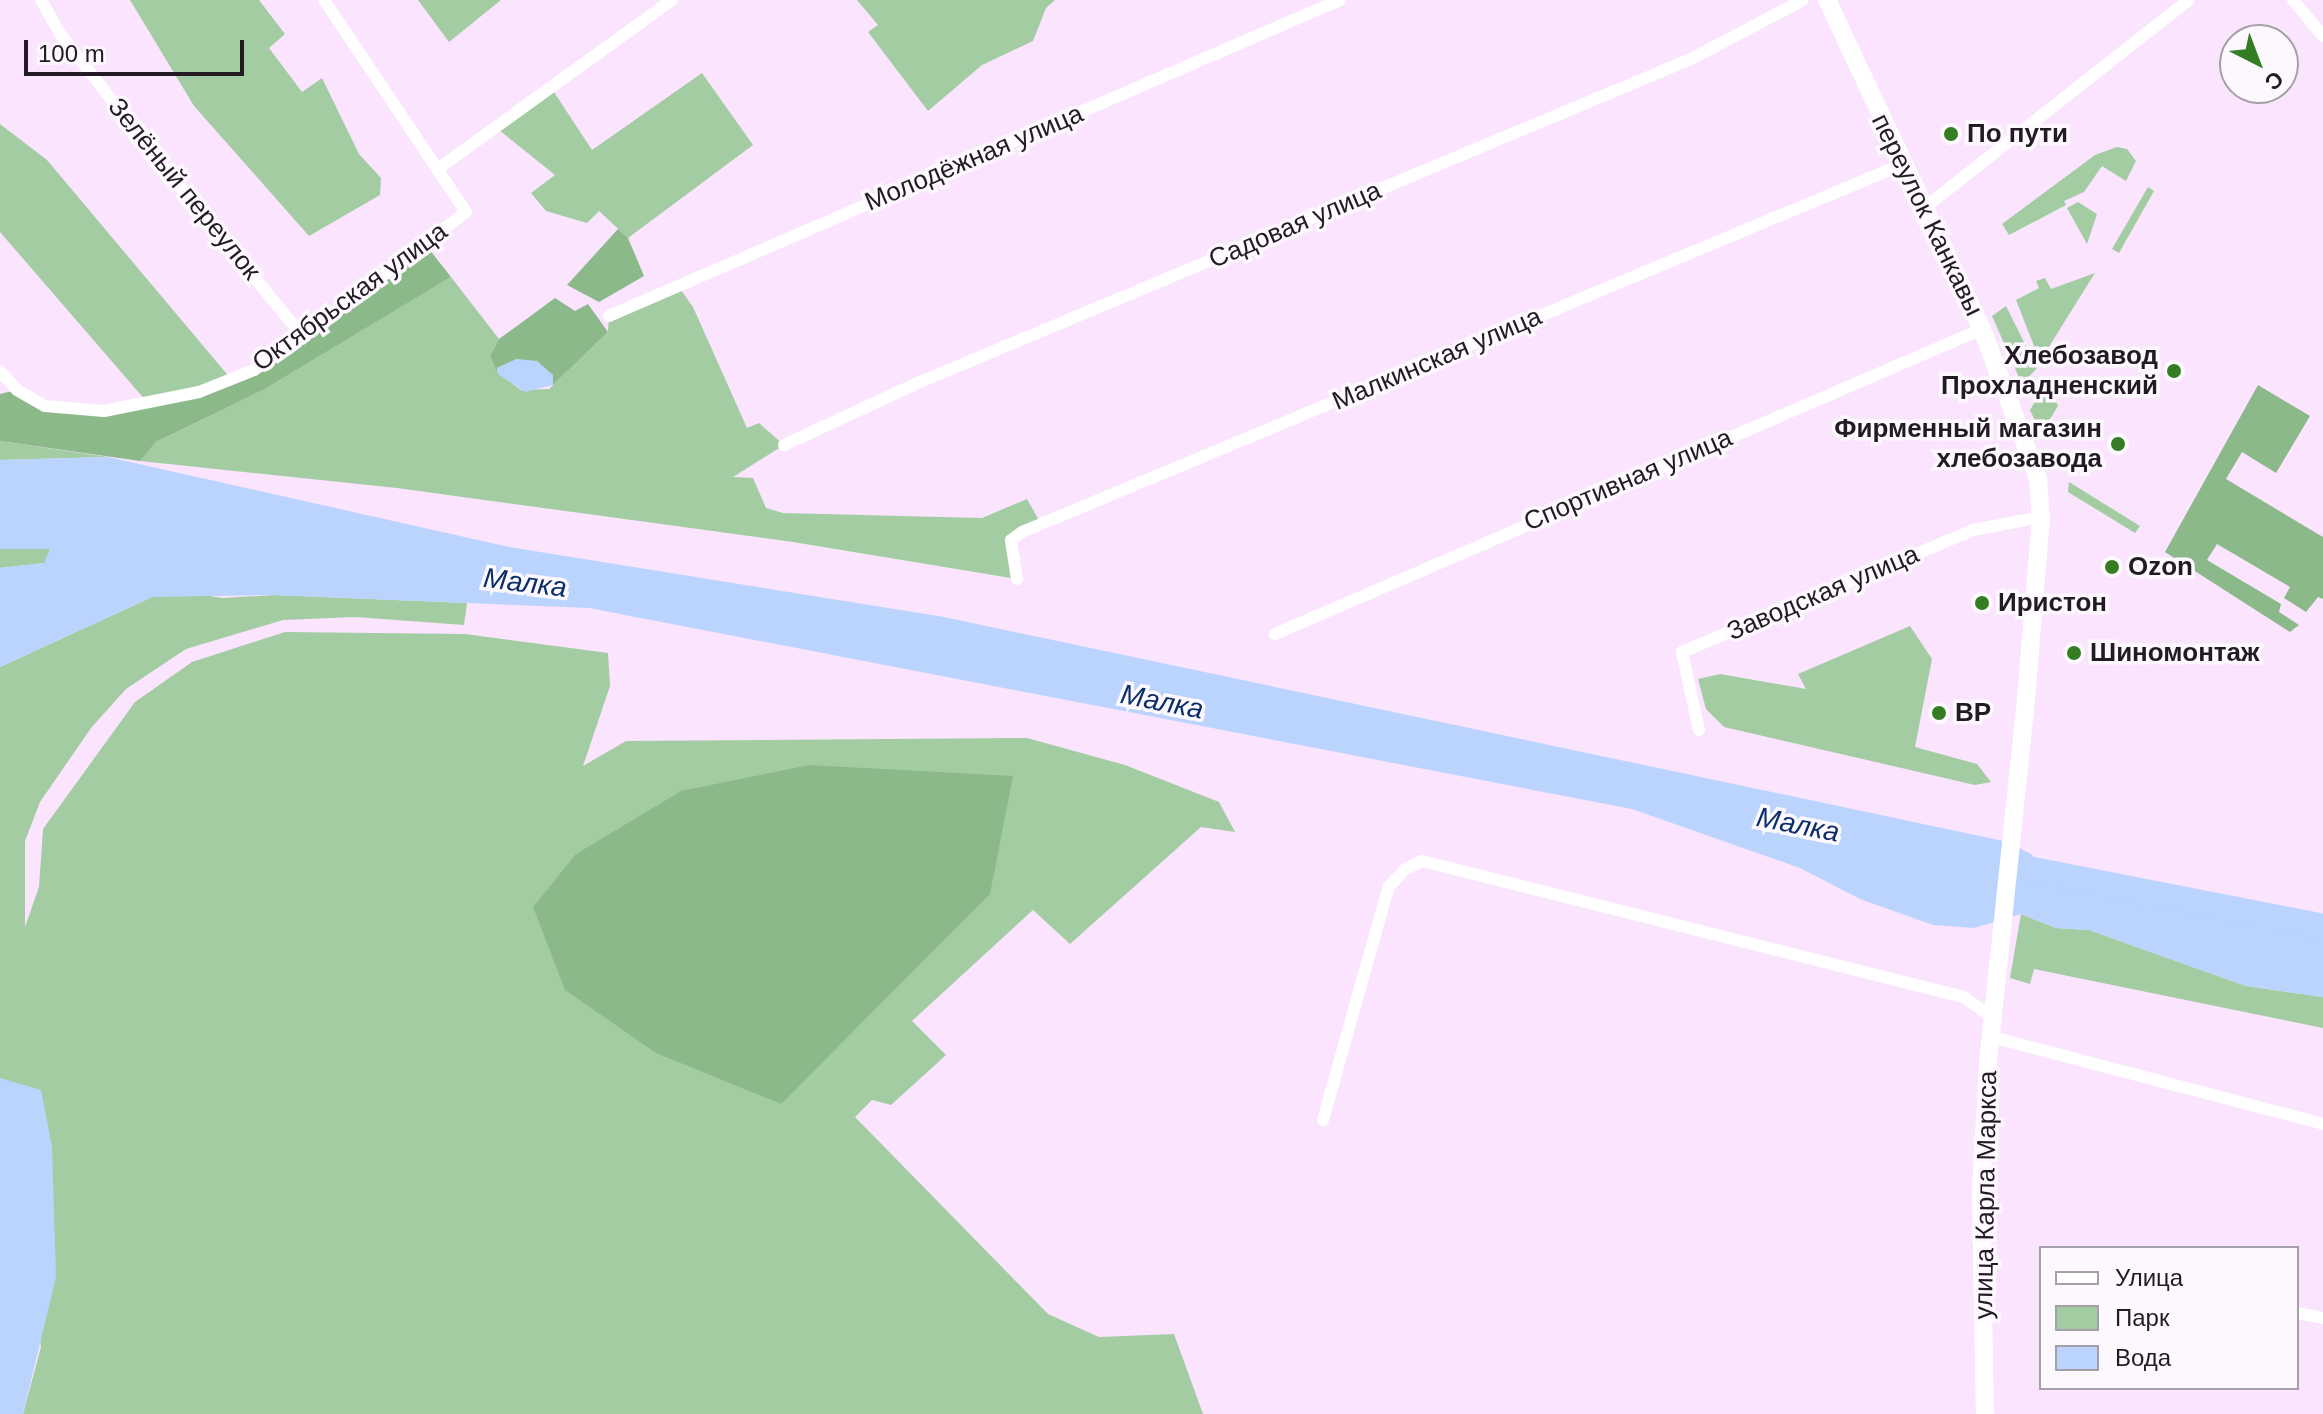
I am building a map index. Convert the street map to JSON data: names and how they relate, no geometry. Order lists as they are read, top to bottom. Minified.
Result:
{"streets":{"street":["Молодёжная улица","Зелёный переулок","переулок Канкавы","Садовая улица","Октябрьская улица","Малкинская улица","Спортивная улица","Заводская улица","улица Карла Маркса"]},"crossings":[["Зелёный переулок","Октябрьская улица"],["переулок Канкавы","Малкинская улица"],["переулок Канкавы","Спортивная улица"],["переулок Канкавы","Заводская улица"],["переулок Канкавы","улица Карла Маркса"]],"water":["Малка"],"places":["По пути","Хлебозавод Прохладненский","Фирменный магазин хлебозавода","Ozon","Иристон","Шиномонтаж","BP"],"legend":["Улица","Парк","Вода"],"scale_bar":"100 m","north":"bottom right"}
